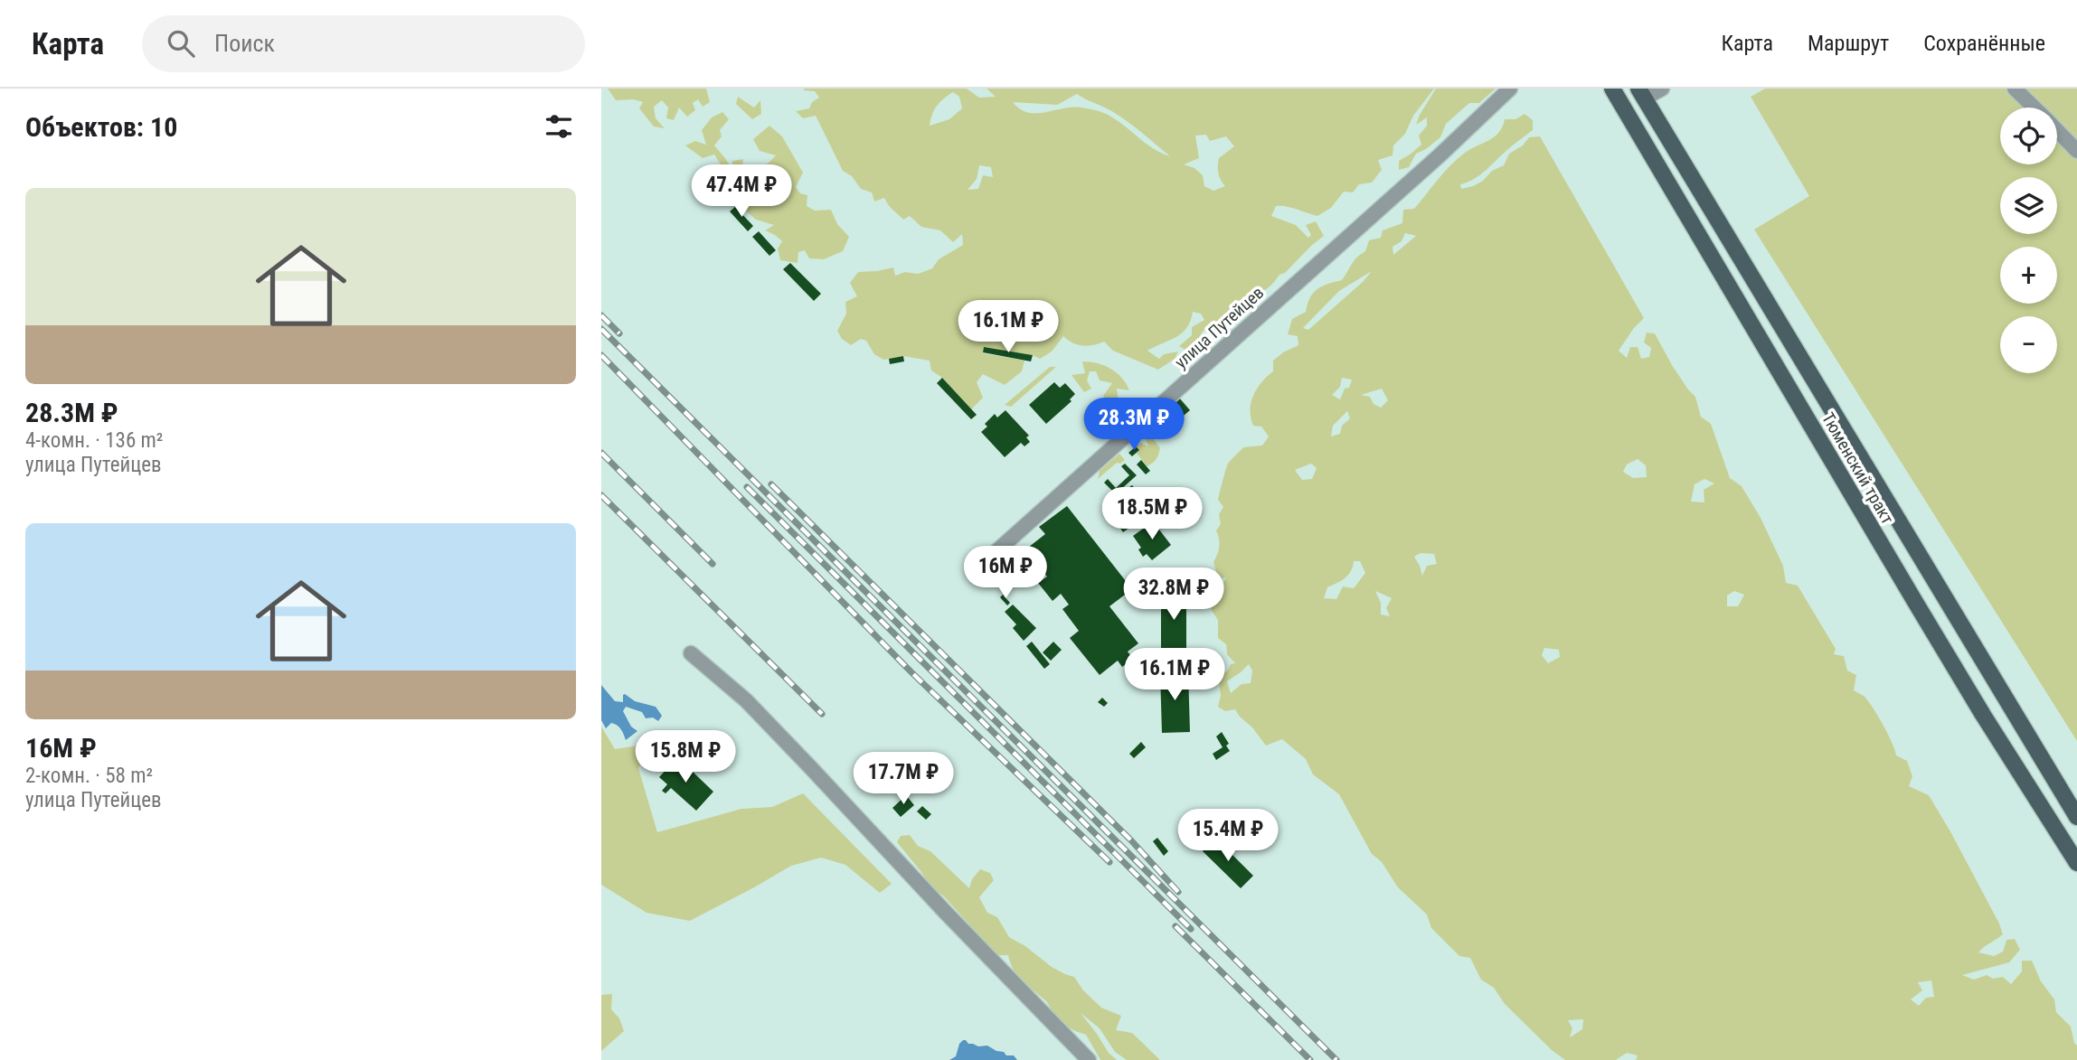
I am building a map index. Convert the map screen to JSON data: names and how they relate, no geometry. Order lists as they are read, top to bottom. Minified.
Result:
{"streets":{"main road":["Тюменский тракт"],"street":["улица Путейцев"]},"page":{"header":"Карта","search":"Поиск","nav":["Карта","Маршрут","Сохранённые"],"heading":"Объектов: 10","map_buttons":["+","−"],"list":[{"name":"28.3M ₽","note":"4-комн. · 136 m² · улица Путейцев"},{"name":"16M ₽","note":"2-комн. · 58 m² · улица Путейцев"}],"price":["47.4M ₽","16.1M ₽","28.3M ₽","18.5M ₽","16M ₽","32.8M ₽","16.1M ₽","15.8M ₽","17.7M ₽","15.4M ₽"]}}
